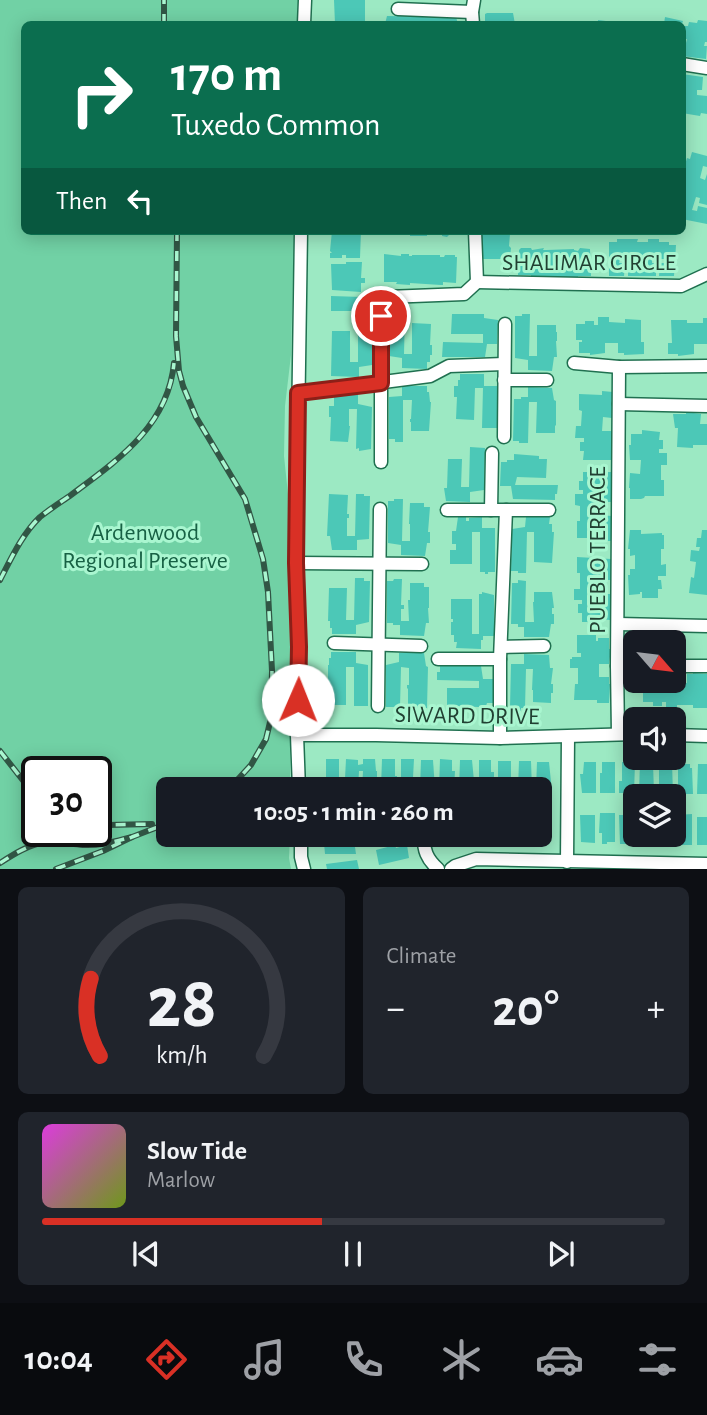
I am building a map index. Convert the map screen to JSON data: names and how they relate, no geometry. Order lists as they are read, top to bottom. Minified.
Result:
{"streets":{"street":["SHALIMAR CIRCLE","PUEBLO TERRACE","SIWARD DRIVE"]},"crossings":[["PUEBLO TERRACE","SIWARD DRIVE"]],"parks":["Ardenwood Regional Preserve"],"north":"bottom right","page":{"turn":["170 m","Tuxedo Common"],"then":"Then","limit":"30","trip":"10:05 · 1 min · 260 m","tile":"Climate","heat":["−","20°","+"],"song":["Slow Tide","Marlow"],"tabs":"10:04","gauge":["28","km/h"]}}
